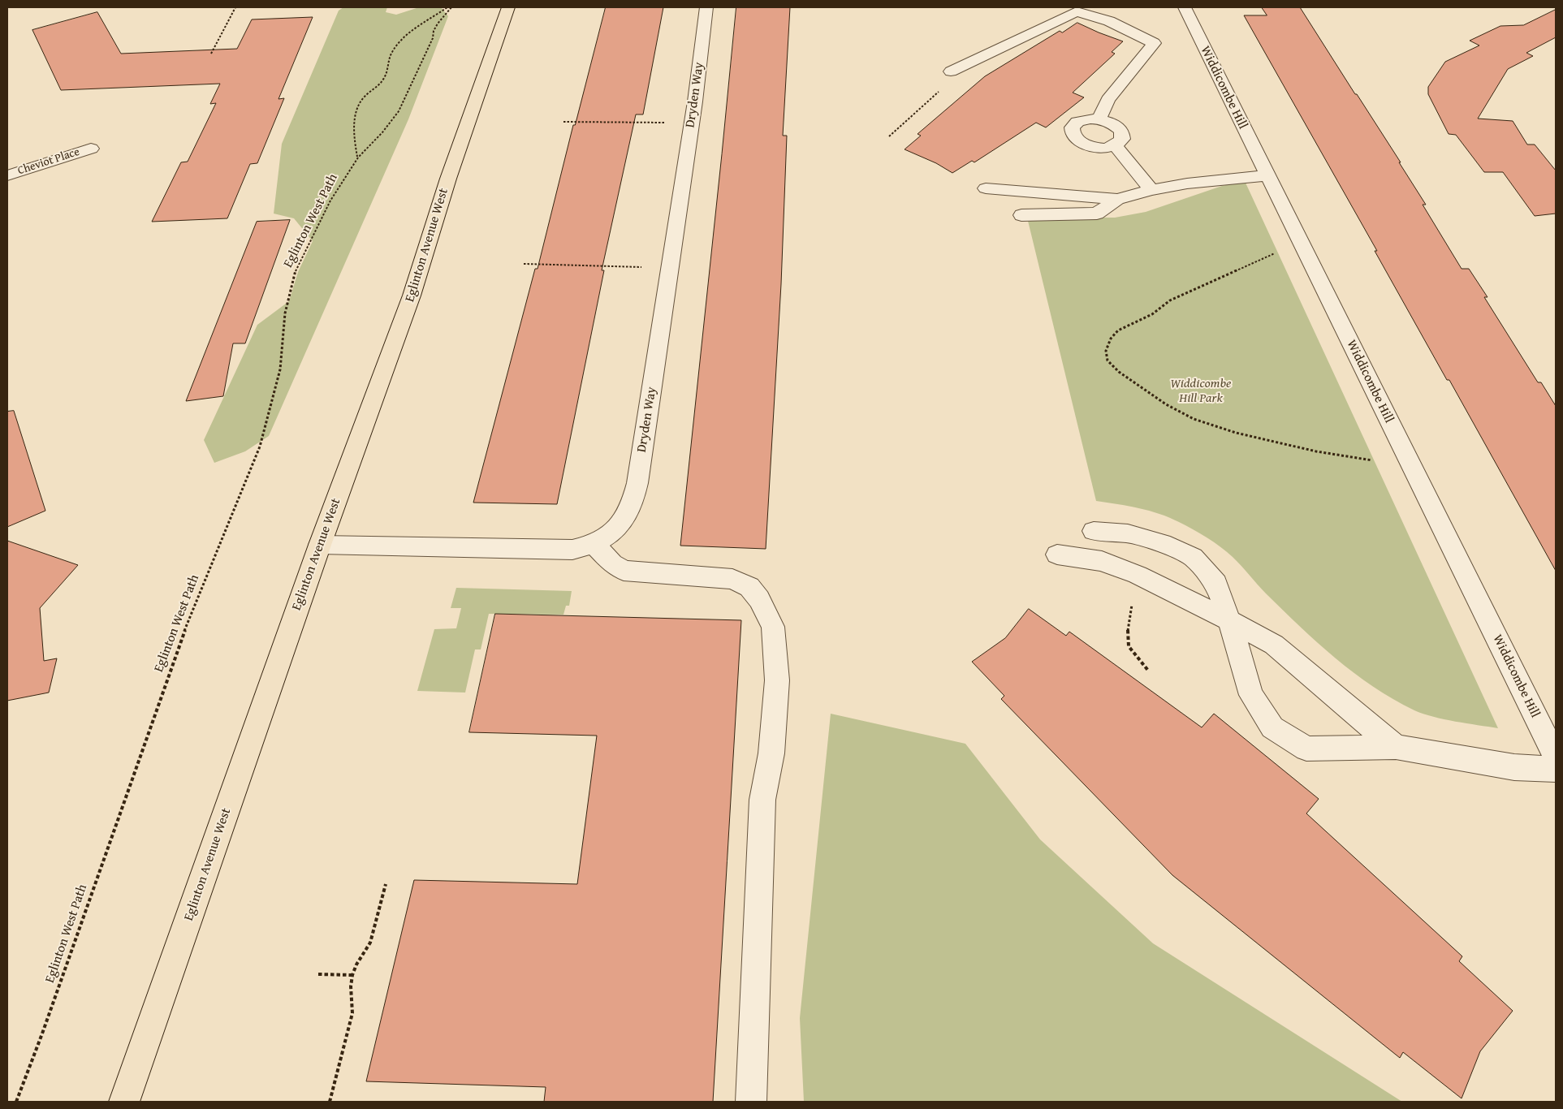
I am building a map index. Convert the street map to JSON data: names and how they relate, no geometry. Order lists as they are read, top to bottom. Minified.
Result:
{"streets":{"main road":["Eglinton Avenue West"],"street":["Widdicombe Hill","Dryden Way","Cheviot Place"],"path":["Eglinton West Path"]},"crossings":[["Dryden Way","Eglinton Avenue West"]],"parks":["Widdicombe Hill Park"]}
